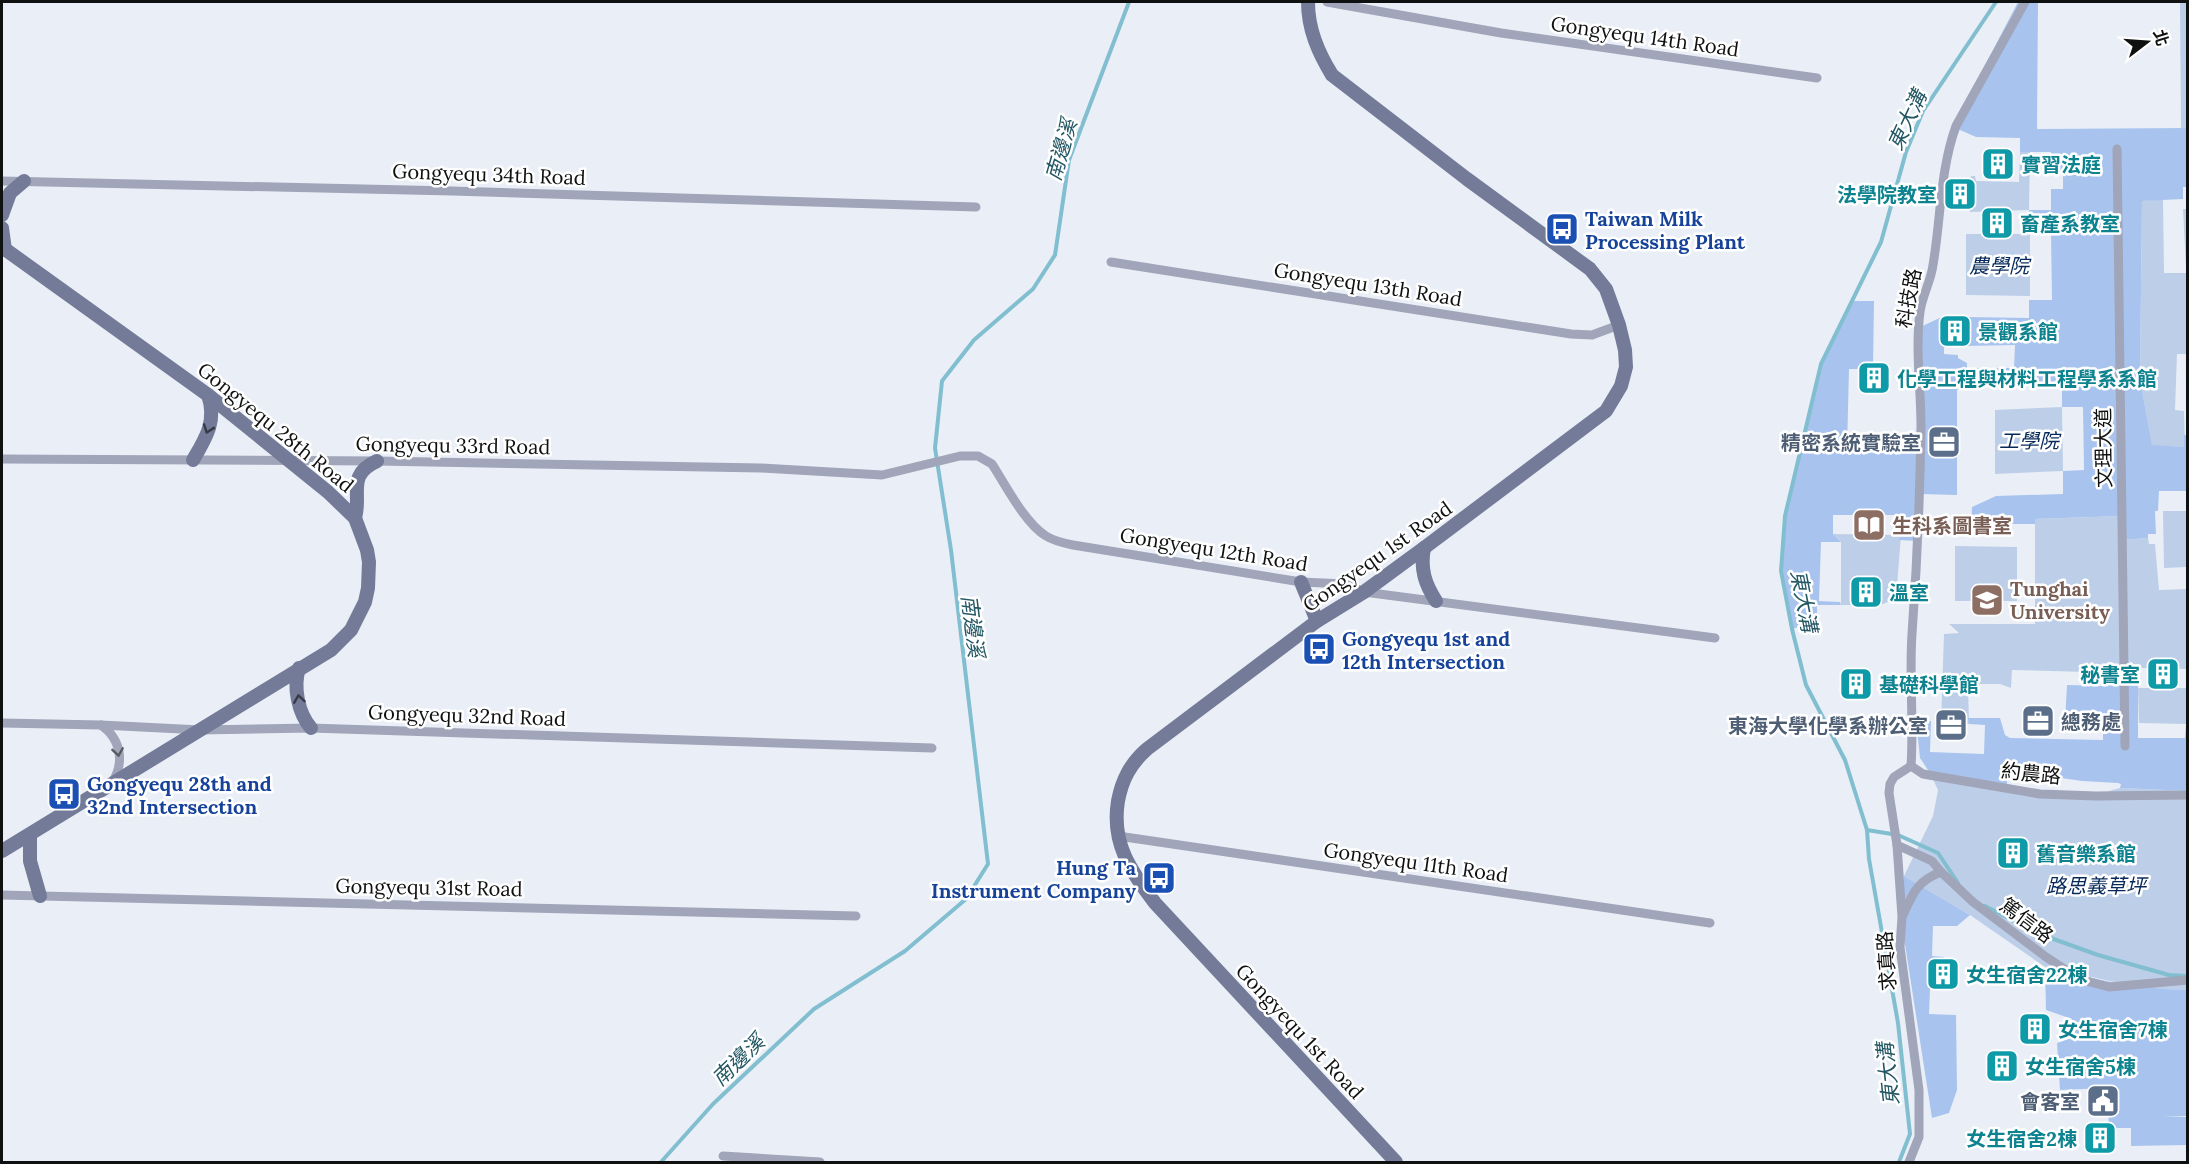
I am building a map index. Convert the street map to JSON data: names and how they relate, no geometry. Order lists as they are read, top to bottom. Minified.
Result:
{"streets":{"street":["Gongyequ 14th Road","Gongyequ 34th Road","Gongyequ 13th Road","科技路","Gongyequ 28th Road","Gongyequ 33rd Road","文理大道","Gongyequ 12th Road","Gongyequ 1st Road","Gongyequ 32nd Road","約農路","Gongyequ 11th Road","Gongyequ 31st Road","篤信路","求真路"]},"crossings":[["Gongyequ 13th Road","Gongyequ 1st Road"],["科技路","約農路"],["科技路","求真路"],["Gongyequ 28th Road","Gongyequ 33rd Road"],["Gongyequ 28th Road","Gongyequ 32nd Road"],["Gongyequ 33rd Road","Gongyequ 12th Road"],["Gongyequ 12th Road","Gongyequ 1st Road"],["Gongyequ 1st Road","Gongyequ 11th Road"],["約農路","求真路"],["篤信路","求真路"]],"water":["東大溝","南邊溪"],"parks":["農學院","工學院","路思義草坪"],"places":{"building":["實習法庭","法學院教室","畜產系教室","景觀系館","化學工程與材料工程學系系館","溫室","秘書室","基礎科學館","舊音樂系館","女生宿舍22棟","女生宿舍7棟","女生宿舍5棟","女生宿舍2棟"],"bus stop":["Taiwan Milk Processing Plant","Gongyequ 1st and 12th Intersection","Gongyequ 28th and 32nd Intersection","Hung Ta Instrument Company"],"office":["精密系統實驗室","總務處","東海大學化學系辦公室"],"library":["生科系圖書室"],"school or university":["Tunghai University"],"public building":["會客室"]},"north":"right"}
